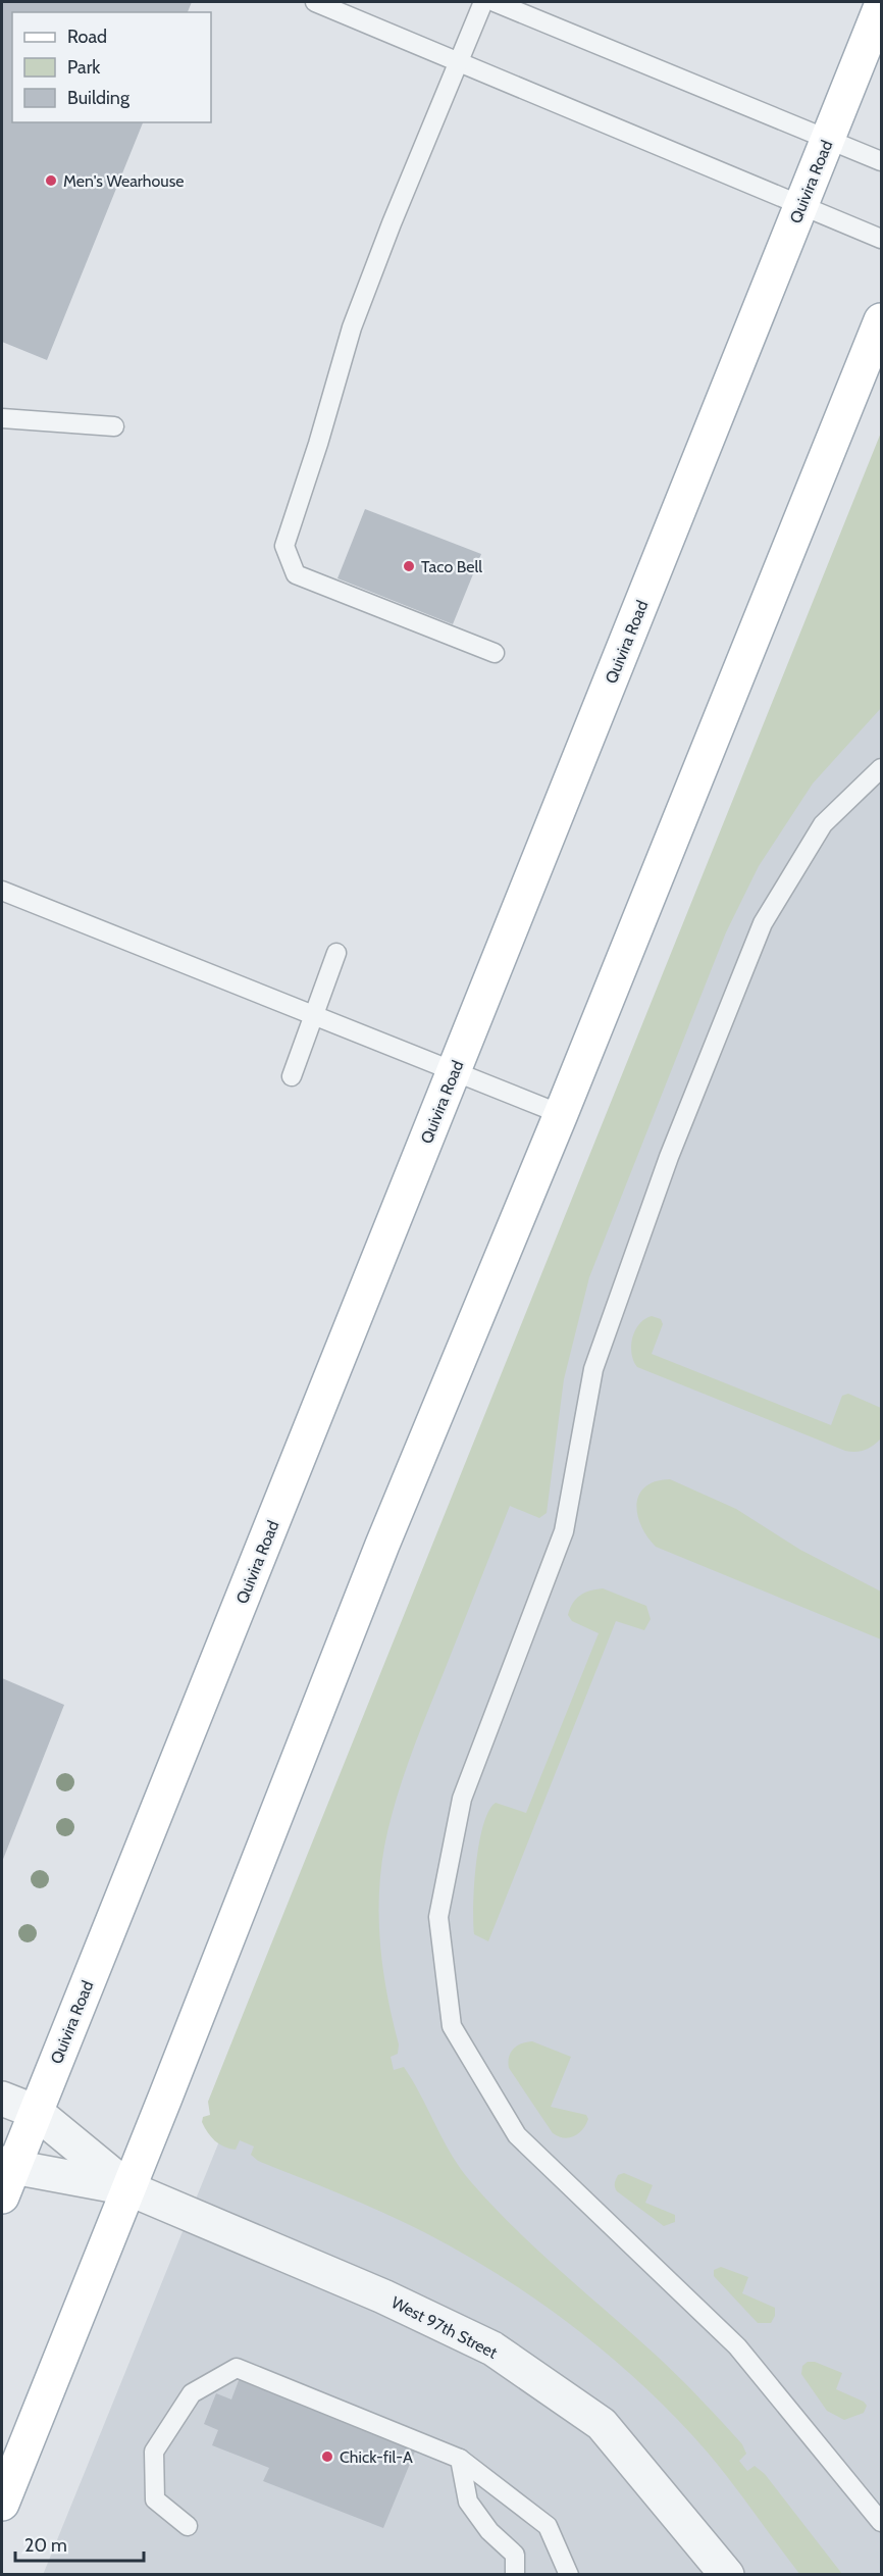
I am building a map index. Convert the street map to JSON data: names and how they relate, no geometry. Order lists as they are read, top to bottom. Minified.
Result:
{"streets":{"main road":["Quivira Road"],"street":["West 97th Street"]},"crossings":[["Quivira Road","West 97th Street"]],"places":["Men's Wearhouse","Taco Bell","Chick-fil-A"],"legend":["Road","Park","Building"],"scale_bar":"20 m"}
